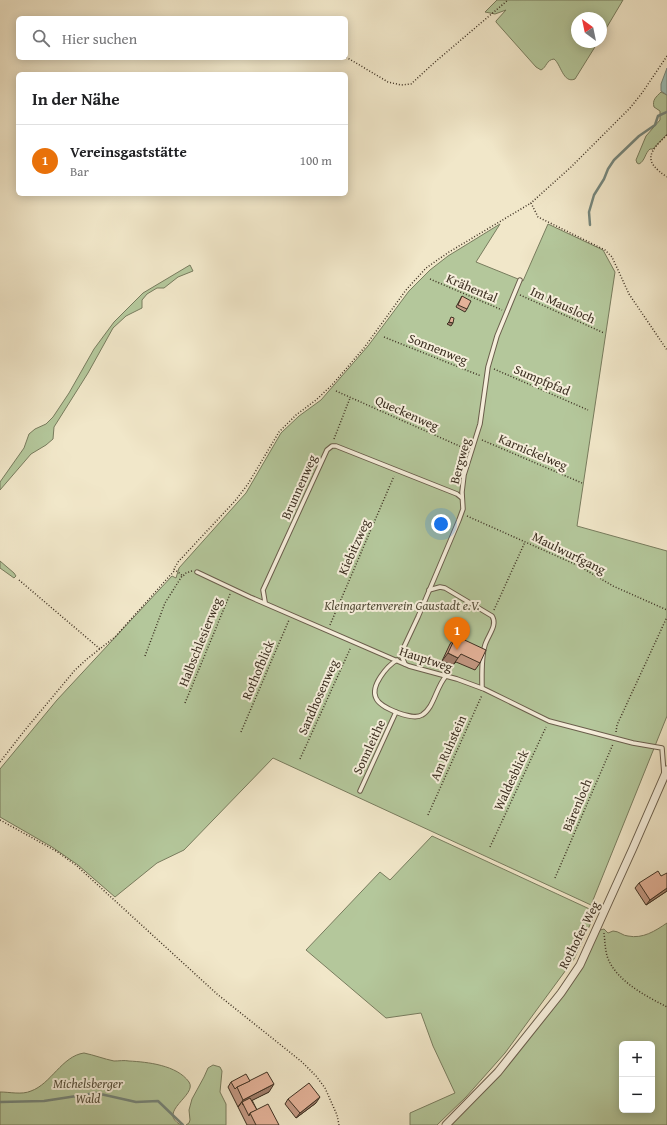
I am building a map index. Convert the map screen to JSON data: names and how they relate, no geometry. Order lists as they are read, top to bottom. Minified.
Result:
{"streets":{"street":["Rothofer Weg"],"lane":["Bergweg","Brunnenweg","Hauptweg","Sonnleithe"],"path":["Krähental","Im Mausloch","Sonnenweg","Sumpfpfad","Queckenweg","Karnickelweg","Kiebitzweg","Maulwurfgang","Halbschlesierweg","Rothofblick","Sandhosenweg","Am Ruhstein","Waldesblick","Bärenloch"]},"crossings":[["Krähental","Bergweg"],["Im Mausloch","Bergweg"],["Sonnenweg","Bergweg"],["Sumpfpfad","Bergweg"],["Queckenweg","Bergweg"],["Karnickelweg","Bergweg"],["Bergweg","Brunnenweg"],["Bergweg","Maulwurfgang"],["Bergweg","Hauptweg"],["Brunnenweg","Kiebitzweg"],["Brunnenweg","Hauptweg"],["Kiebitzweg","Hauptweg"],["Halbschlesierweg","Hauptweg"],["Hauptweg","Rothofblick"],["Hauptweg","Sandhosenweg"],["Hauptweg","Am Ruhstein"],["Hauptweg","Waldesblick"],["Hauptweg","Bärenloch"],["Hauptweg","Rothofer Weg"]],"parks":["Kleingartenverein Gaustadt e.V.","Michelsberger Wald"],"north":"top left","page":{"search":"Hier suchen","heading":"In der Nähe","list":[{"mark":"1","name":"Vereinsgaststätte","note":"Bar","value":"100 m"}],"pins":"1","map_buttons":["+","−"]}}
